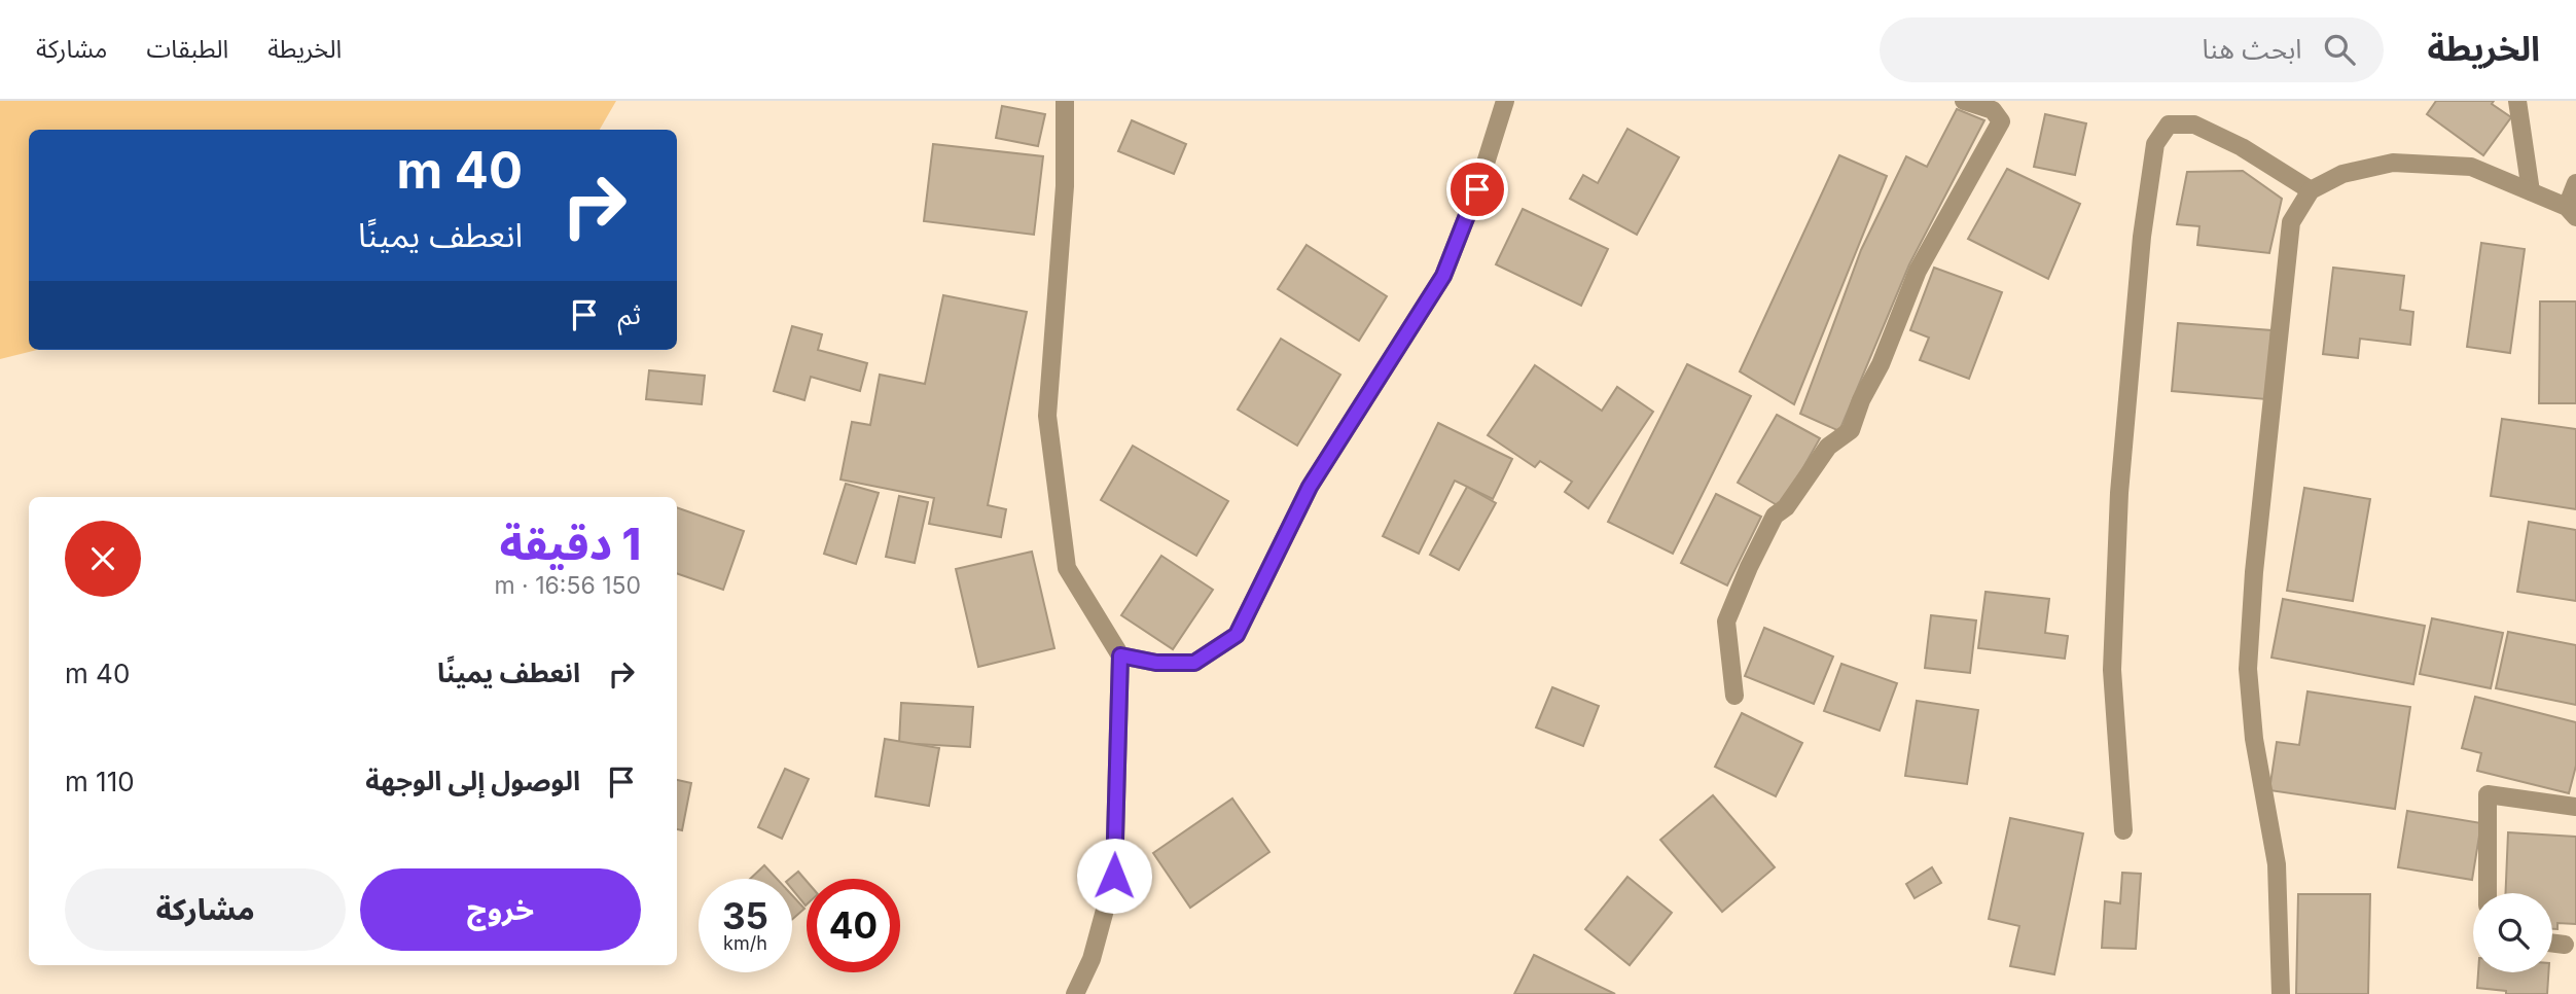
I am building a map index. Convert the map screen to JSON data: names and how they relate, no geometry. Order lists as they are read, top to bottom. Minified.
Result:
{"page":{"header":"الخريطة","search":"ابحث هنا","nav":["الخريطة","الطبقات","مشاركة"],"turn":["40 m","انعطف يمينًا"],"then":"ثم","heading":["1 دقيقة","150 m · 16:56"],"list":[{"name":"انعطف يمينًا","value":"40 m"},{"name":"الوصول إلى الوجهة","value":"110 m"}],"buttons":["خروج","مشاركة"],"speed":"35 km/h","limit":"40"}}
